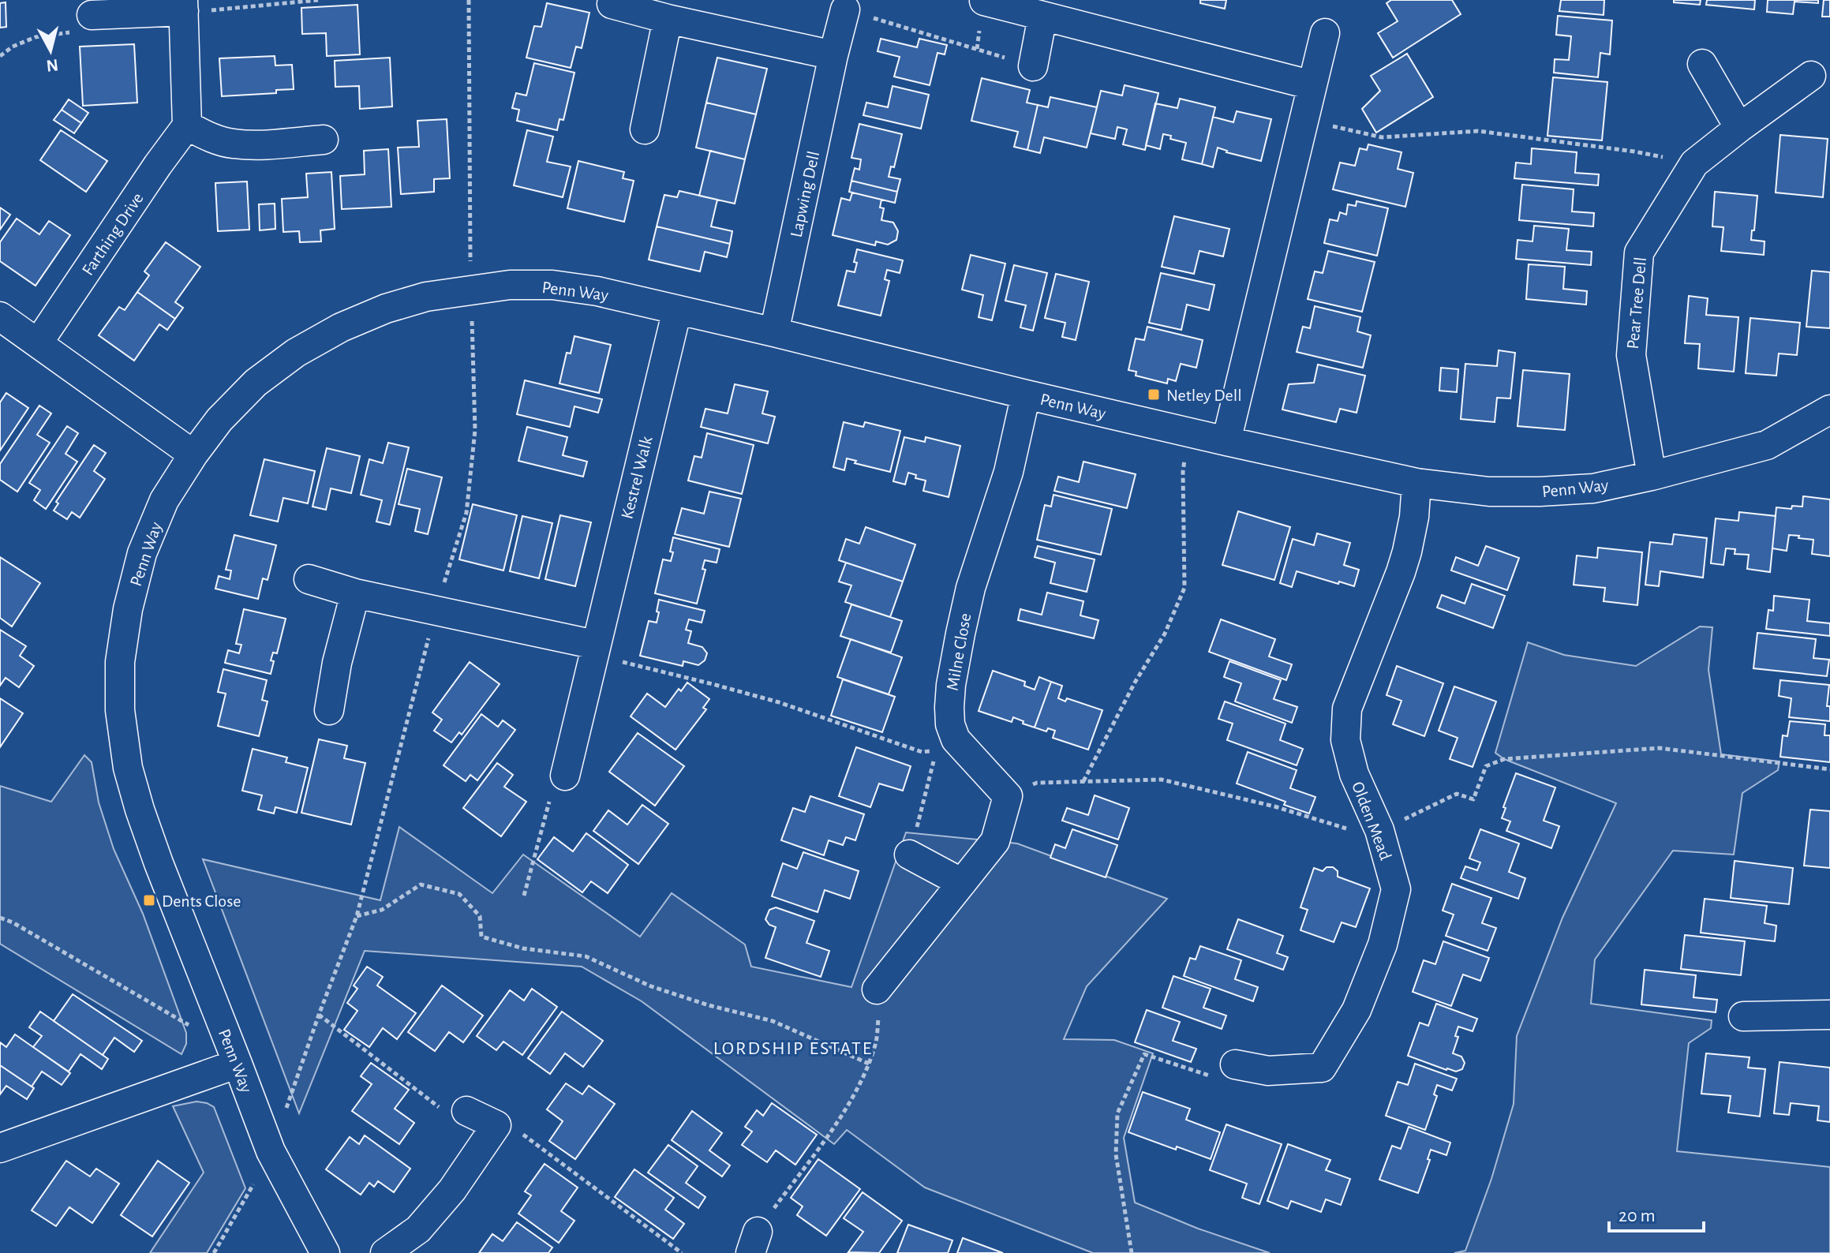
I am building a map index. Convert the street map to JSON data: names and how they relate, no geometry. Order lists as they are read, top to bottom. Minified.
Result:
{"streets":{"street":["Lapwing Dell","Farthing Drive","Penn Way","Pear Tree Dell","Kestrel Walk","Milne Close","Olden Mead"]},"crossings":[["Lapwing Dell","Penn Way"],["Penn Way","Pear Tree Dell"],["Penn Way","Kestrel Walk"],["Penn Way","Milne Close"],["Penn Way","Olden Mead"]],"districts":["LORDSHIP ESTATE"],"places":{"transit":["Netley Dell","Dents Close"]},"scale_bar":"20 m","north":"bottom"}
